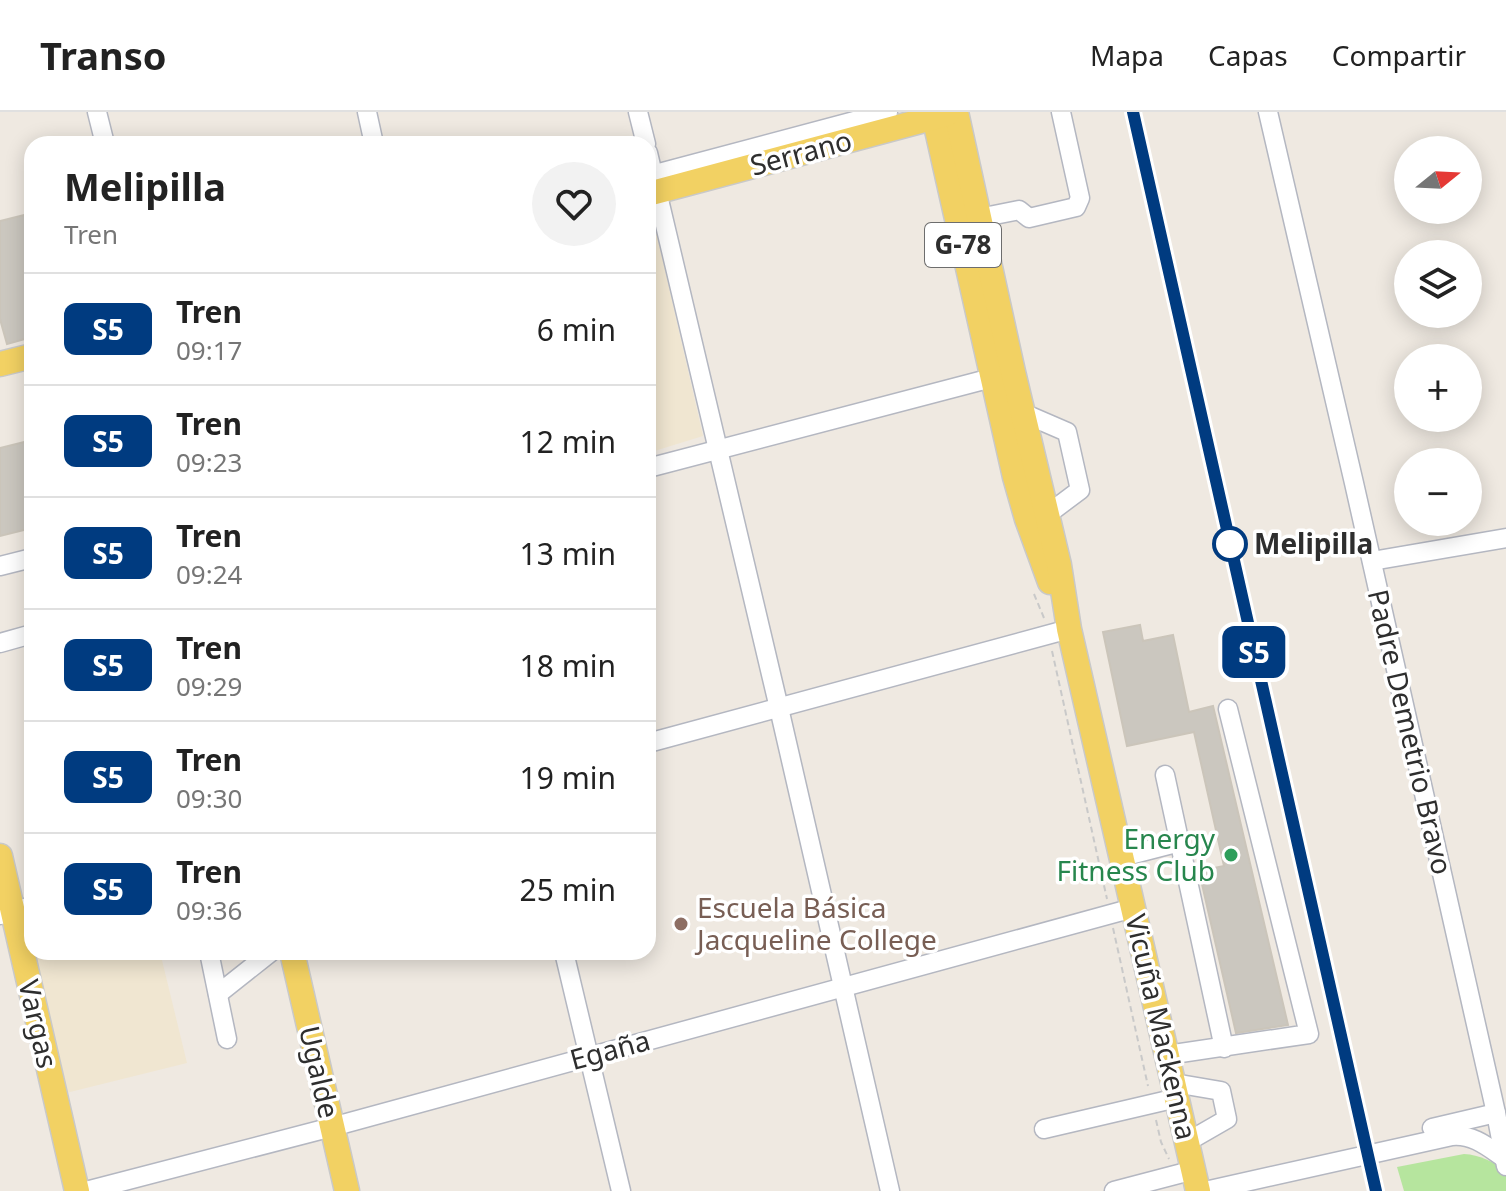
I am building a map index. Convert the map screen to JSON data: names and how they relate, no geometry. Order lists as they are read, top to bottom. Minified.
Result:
{"streets":{"main road":["Serrano","G-78","Vargas","Vicuña Mackenna","Ugalde"],"street":["Padre Demetrio Bravo","Egaña"]},"crossings":[["Serrano","Vicuña Mackenna"],["Vicuña Mackenna","Egaña"],["Egaña","Ugalde"]],"places":["Melipilla","Energy Fitness Club","Escuela Básica Jacqueline College"],"north":"right","page":{"header":"Transo","nav":["Mapa","Capas","Compartir"],"on_map":"S5","map_buttons":["+","−"],"heading":["Melipilla","Tren"],"list":[{"mark":"S5","name":"Tren","note":"09:17","value":"6 min"},{"mark":"S5","name":"Tren","note":"09:23","value":"12 min"},{"mark":"S5","name":"Tren","note":"09:24","value":"13 min"},{"mark":"S5","name":"Tren","note":"09:29","value":"18 min"},{"mark":"S5","name":"Tren","note":"09:30","value":"19 min"},{"mark":"S5","name":"Tren","note":"09:36","value":"25 min"}]}}
